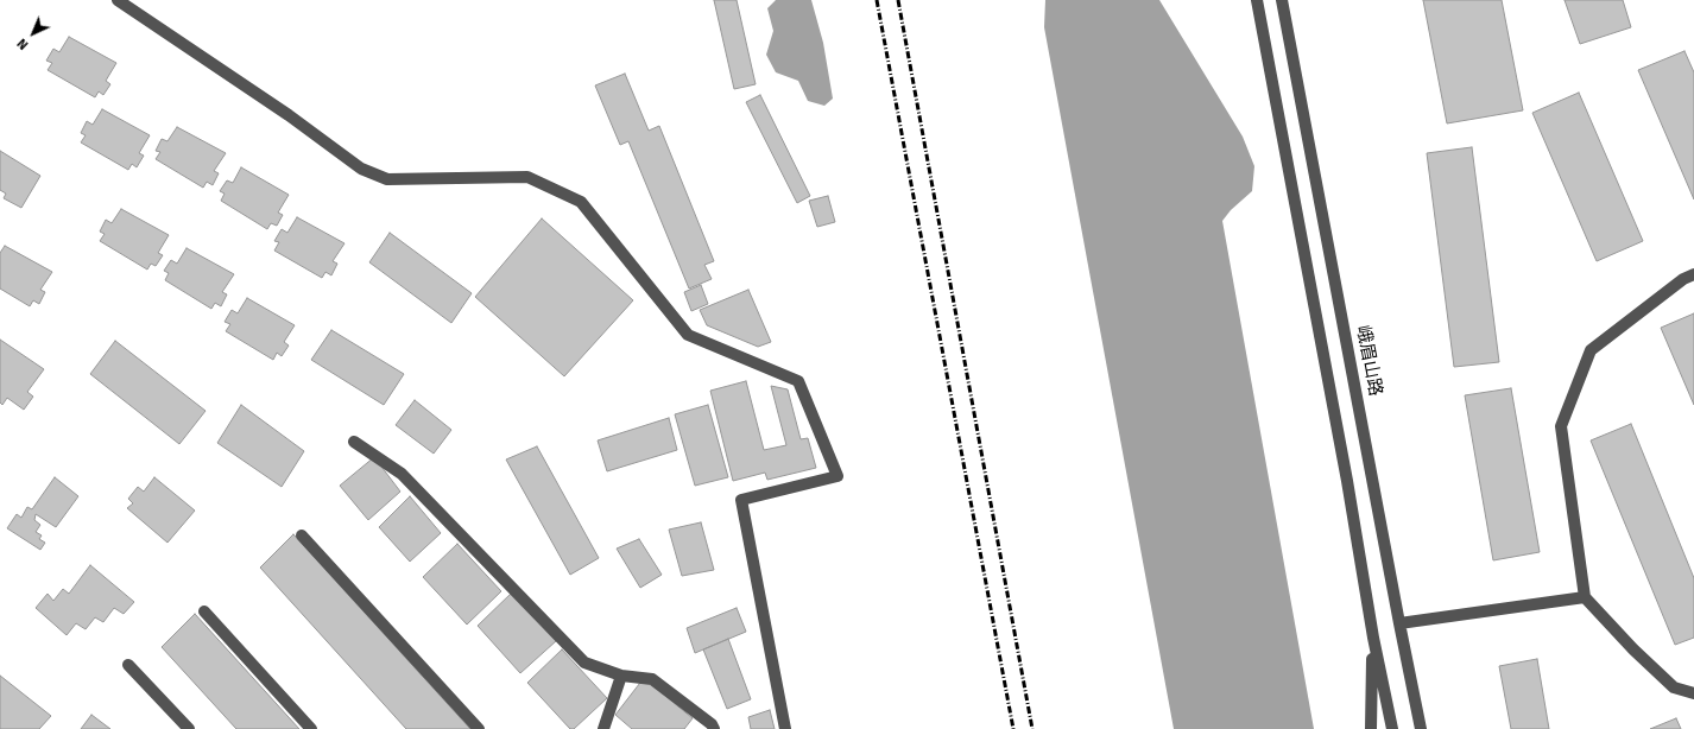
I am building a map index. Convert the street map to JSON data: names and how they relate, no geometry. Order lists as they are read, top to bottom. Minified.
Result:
{"streets":{"street":["峨眉山路"]},"north":"bottom left"}
